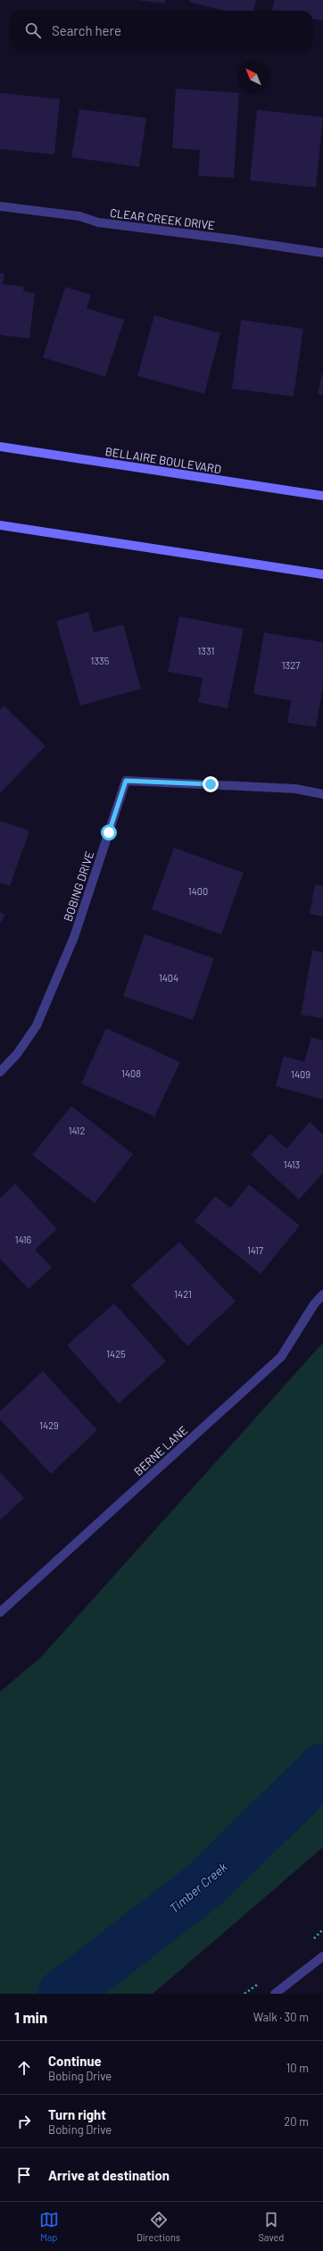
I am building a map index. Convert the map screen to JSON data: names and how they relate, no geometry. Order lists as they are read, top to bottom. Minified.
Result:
{"streets":{"main road":["BELLAIRE BOULEVARD"],"street":["CLEAR CREEK DRIVE","BOBING DRIVE","BERNE LANE"]},"water":["Timber Creek"],"house_numbers":["1331","1335","1327","1400","1404","1408","1409","1412","1413","1416","1417","1421","1425","1429"],"north":"top left","page":{"search":"Search here","heading":["1 min","Walk · 30 m"],"list":[["Continue","Bobing Drive","10 m"],["Turn right","Bobing Drive","20 m"],"Arrive at destination"],"nav":["Map","Directions","Saved"]}}
